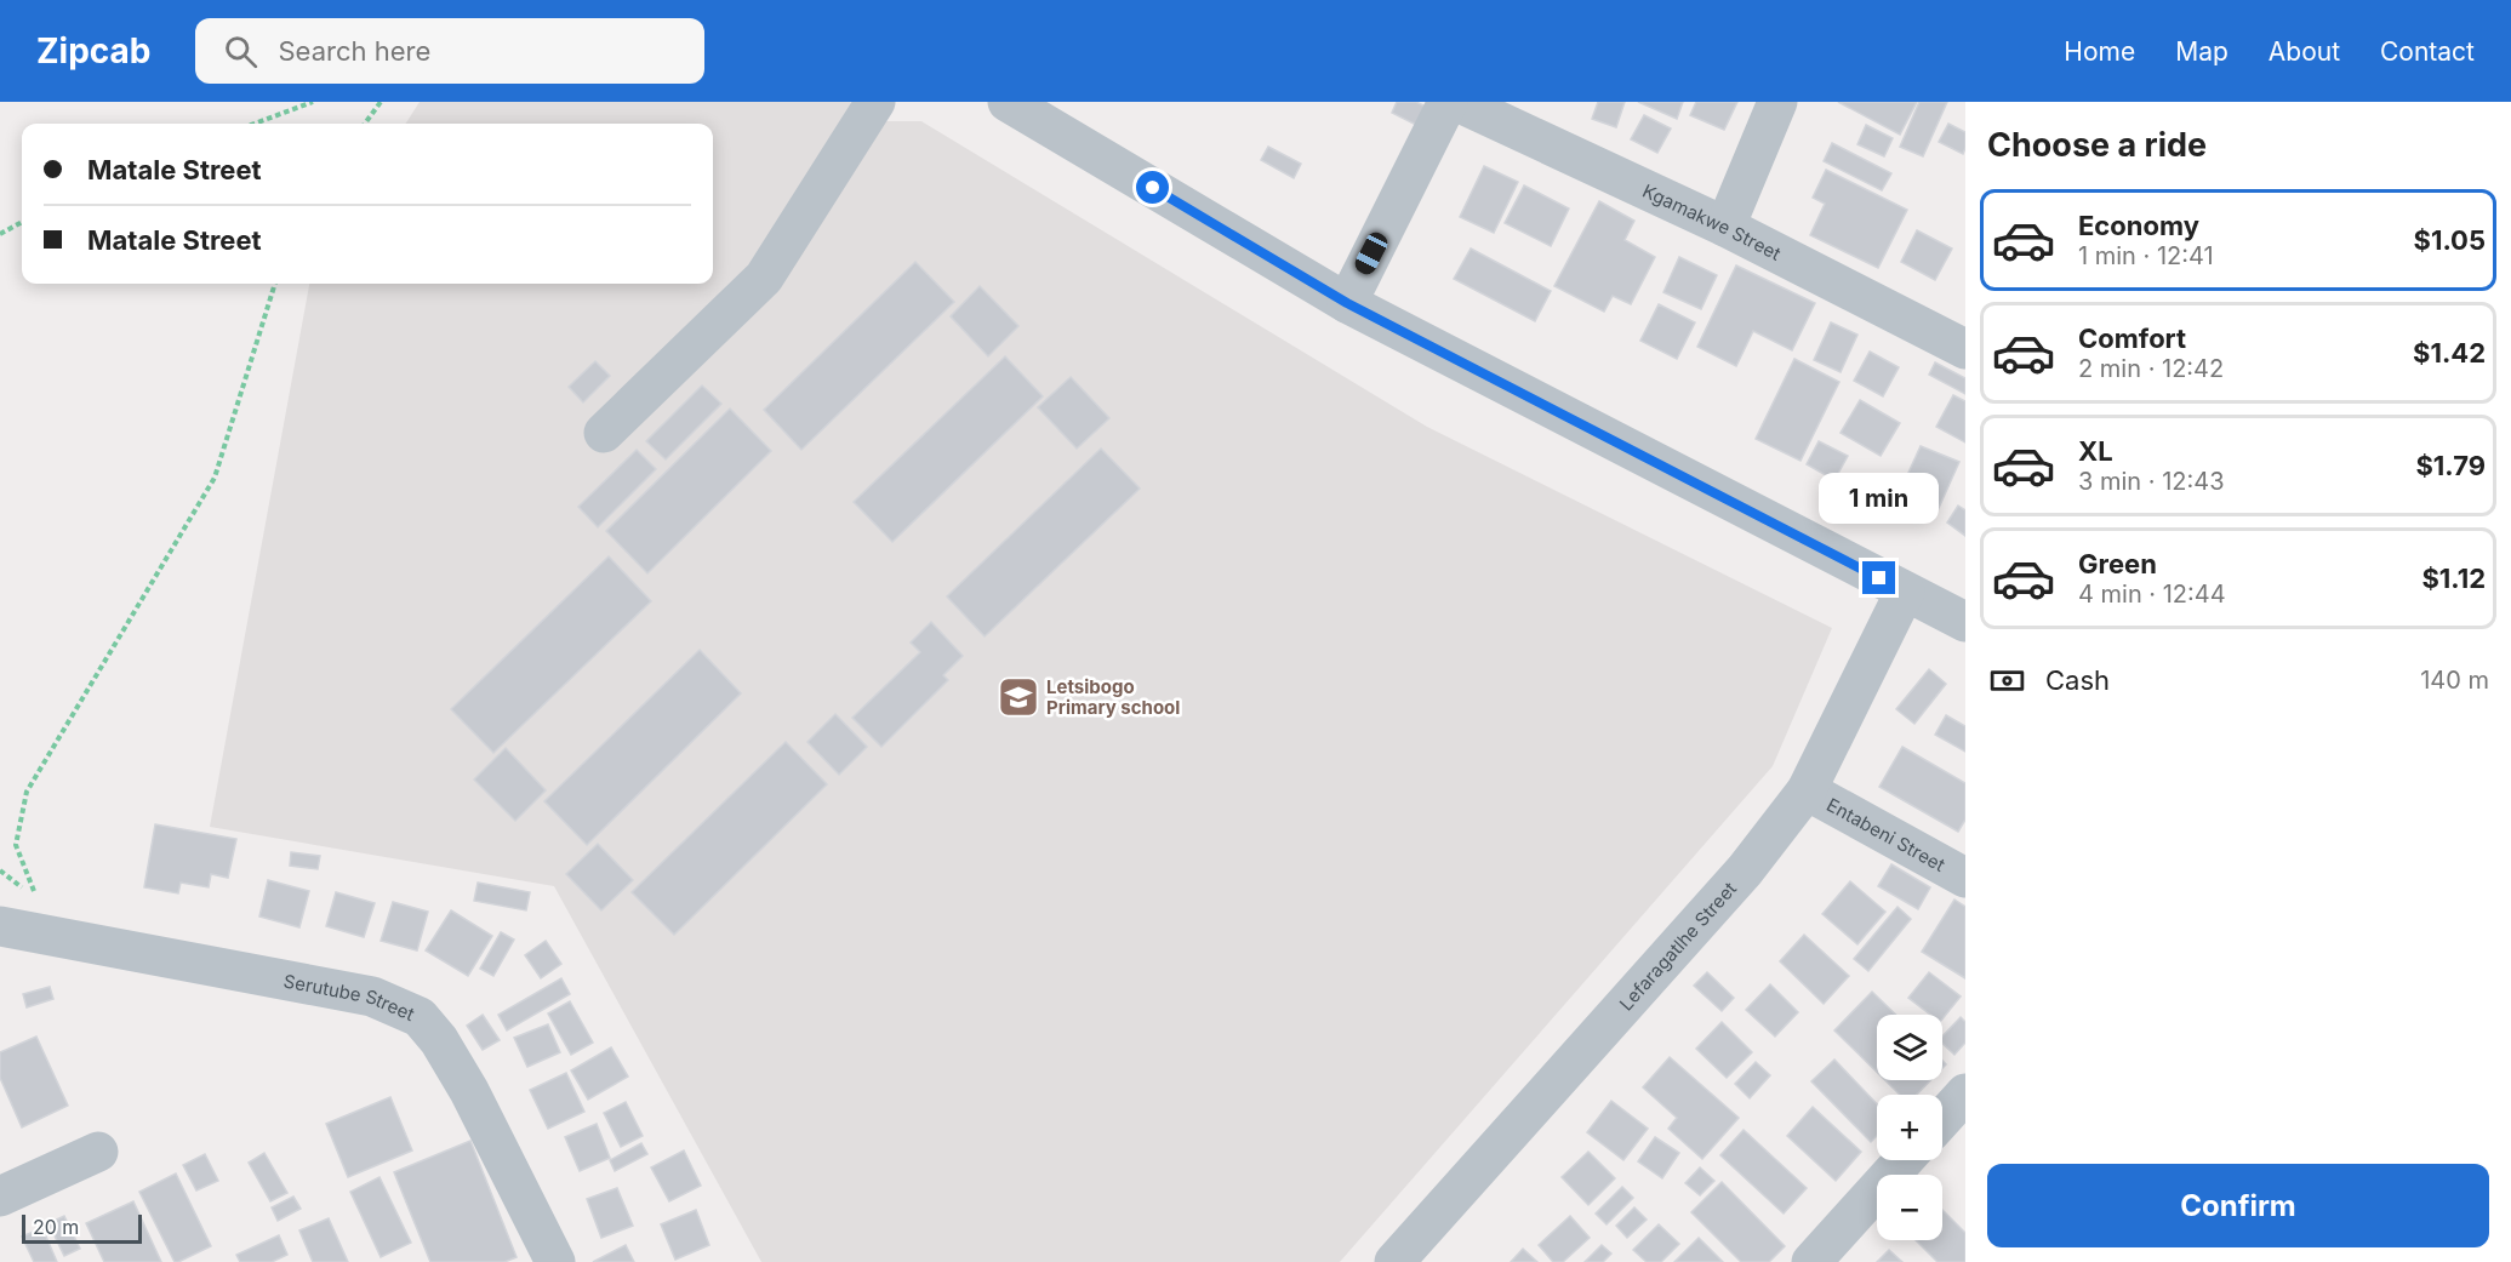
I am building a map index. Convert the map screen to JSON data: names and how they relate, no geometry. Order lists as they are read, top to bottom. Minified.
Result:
{"streets":{"street":["Kgamakwe Street","Entabeni Street","Lefaragatlhe Street","Serutube Street"]},"crossings":[["Entabeni Street","Lefaragatlhe Street"]],"places":{"school or university":["Letsibogo Primary school"]},"scale_bar":"20 m","page":{"header":"Zipcab","search":"Search here","nav":["Home","Map","About","Contact"],"heading":"Choose a ride","banner":["Matale Street","Matale Street"],"list":[{"name":"Economy","note":"1 min · 12:41","value":"$1.05"},{"name":"Comfort","note":"2 min · 12:42","value":"$1.42"},{"name":"XL","note":"3 min · 12:43","value":"$1.79"},{"name":"Green","note":"4 min · 12:44","value":"$1.12"}],"bubble":"1 min","pay":["Cash","140 m"],"map_buttons":["+","−"],"buttons":"Confirm","scale":"20 m"}}
